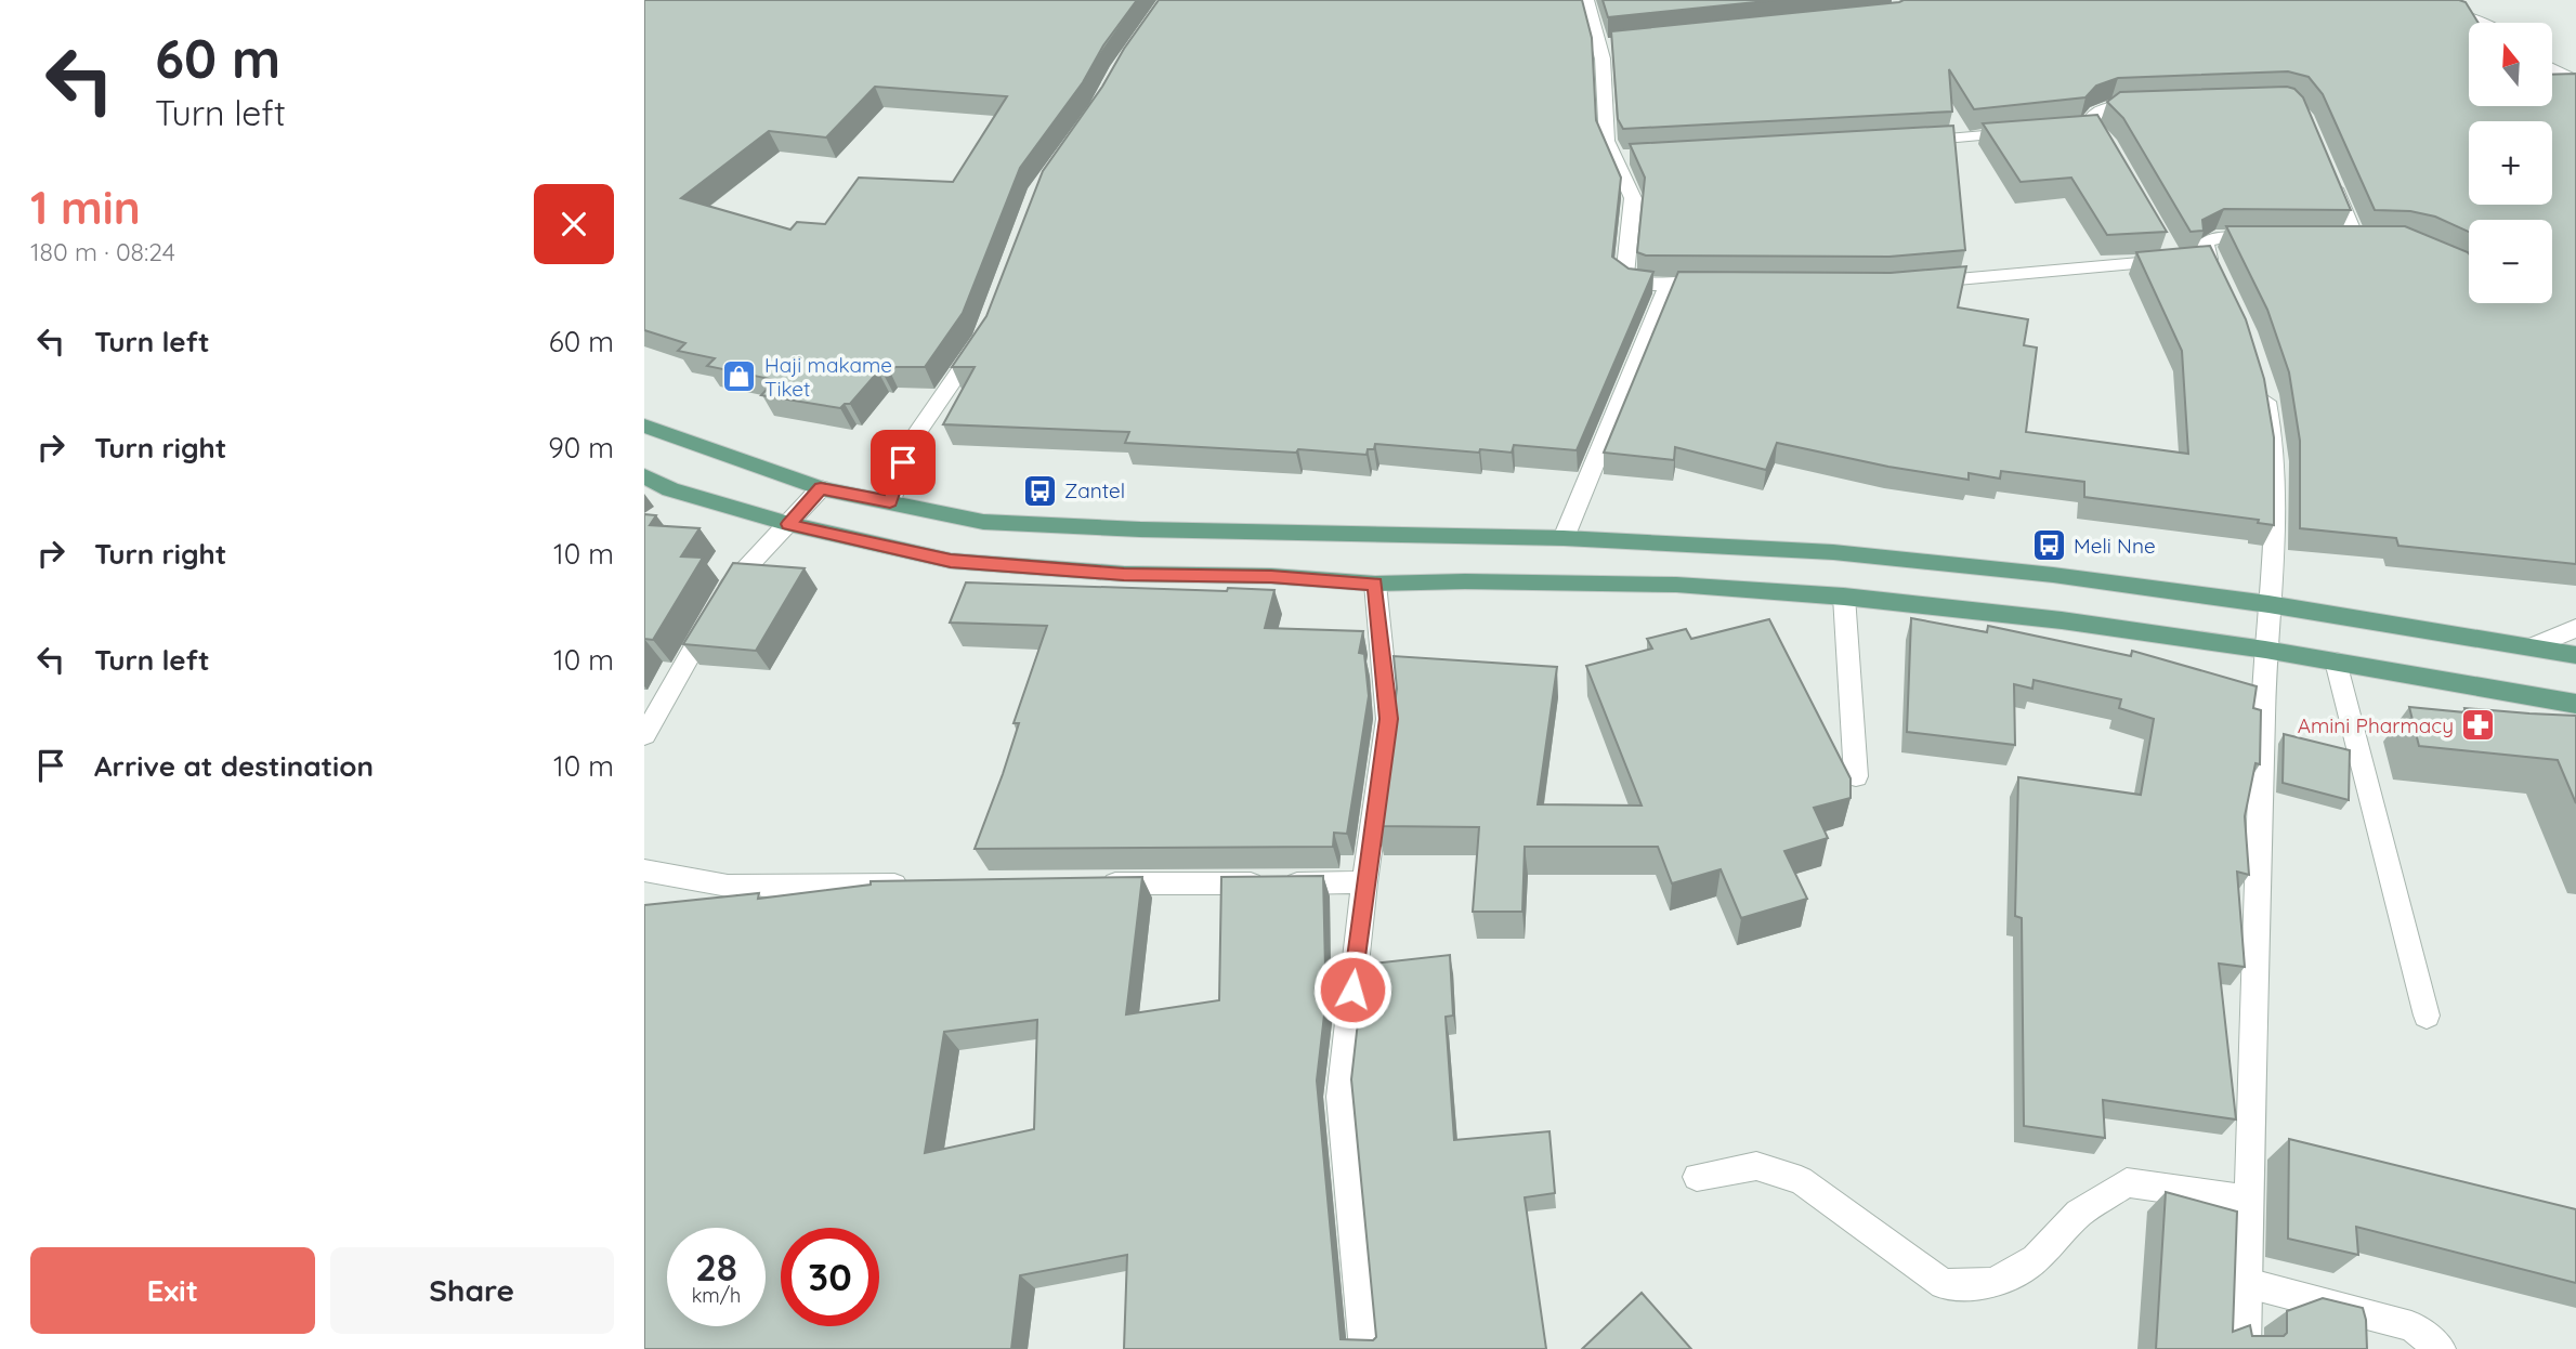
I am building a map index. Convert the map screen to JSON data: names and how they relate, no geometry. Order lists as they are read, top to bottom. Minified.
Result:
{"places":{"shop":["Haji makame Tiket"],"bus stop":["Zantel","Meli Nne"],"pharmacy":["Amini Pharmacy"]},"north":"top","page":{"turn":["60 m","Turn left"],"map_buttons":["+","−"],"heading":["1 min","180 m · 08:24"],"list":[{"name":"Turn left","value":"60 m"},{"name":"Turn right","value":"90 m"},{"name":"Turn right","value":"10 m"},{"name":"Turn left","value":"10 m"},{"name":"Arrive at destination","value":"10 m"}],"speed":"28 km/h","limit":"30","buttons":["Exit","Share"]}}
